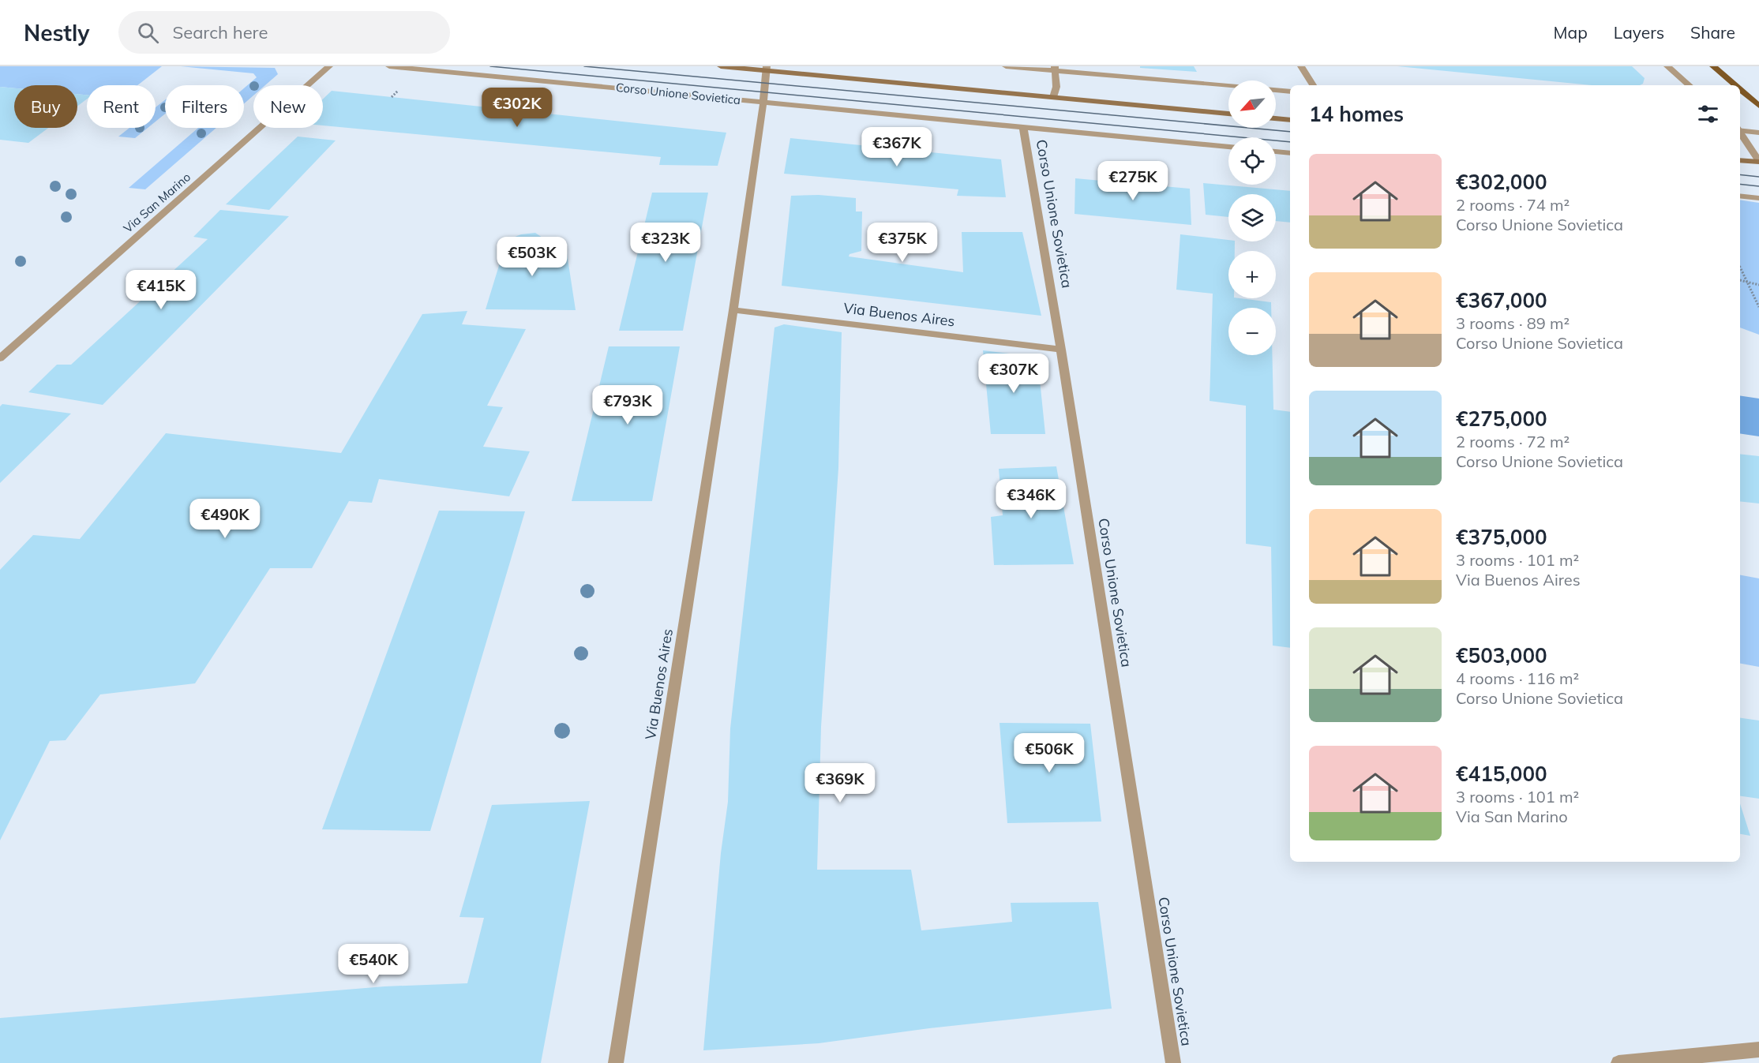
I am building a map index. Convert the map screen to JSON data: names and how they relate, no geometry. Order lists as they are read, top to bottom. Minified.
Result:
{"streets":{"street":["Corso Unione Sovietica","Via San Marino","Via Buenos Aires"]},"crossings":[["Corso Unione Sovietica","Via Buenos Aires"]],"north":"bottom left","page":{"header":"Nestly","search":"Search here","nav":["Map","Layers","Share"],"map_buttons":["+","−"],"chip":["Buy","Rent","Filters","New"],"heading":"14 homes","price":["€302K","€367K","€275K","€323K","€375K","€503K","€415K","€307K","€793K","€346K","€490K","€506K","€369K","€540K"],"list":[{"name":"€302,000","note":"2 rooms · 74 m² · Corso Unione Sovietica"},{"name":"€367,000","note":"3 rooms · 89 m² · Corso Unione Sovietica"},{"name":"€275,000","note":"2 rooms · 72 m² · Corso Unione Sovietica"},{"name":"€375,000","note":"3 rooms · 101 m² · Via Buenos Aires"},{"name":"€503,000","note":"4 rooms · 116 m² · Corso Unione Sovietica"},{"name":"€415,000","note":"3 rooms · 101 m² · Via San Marino"}]}}
